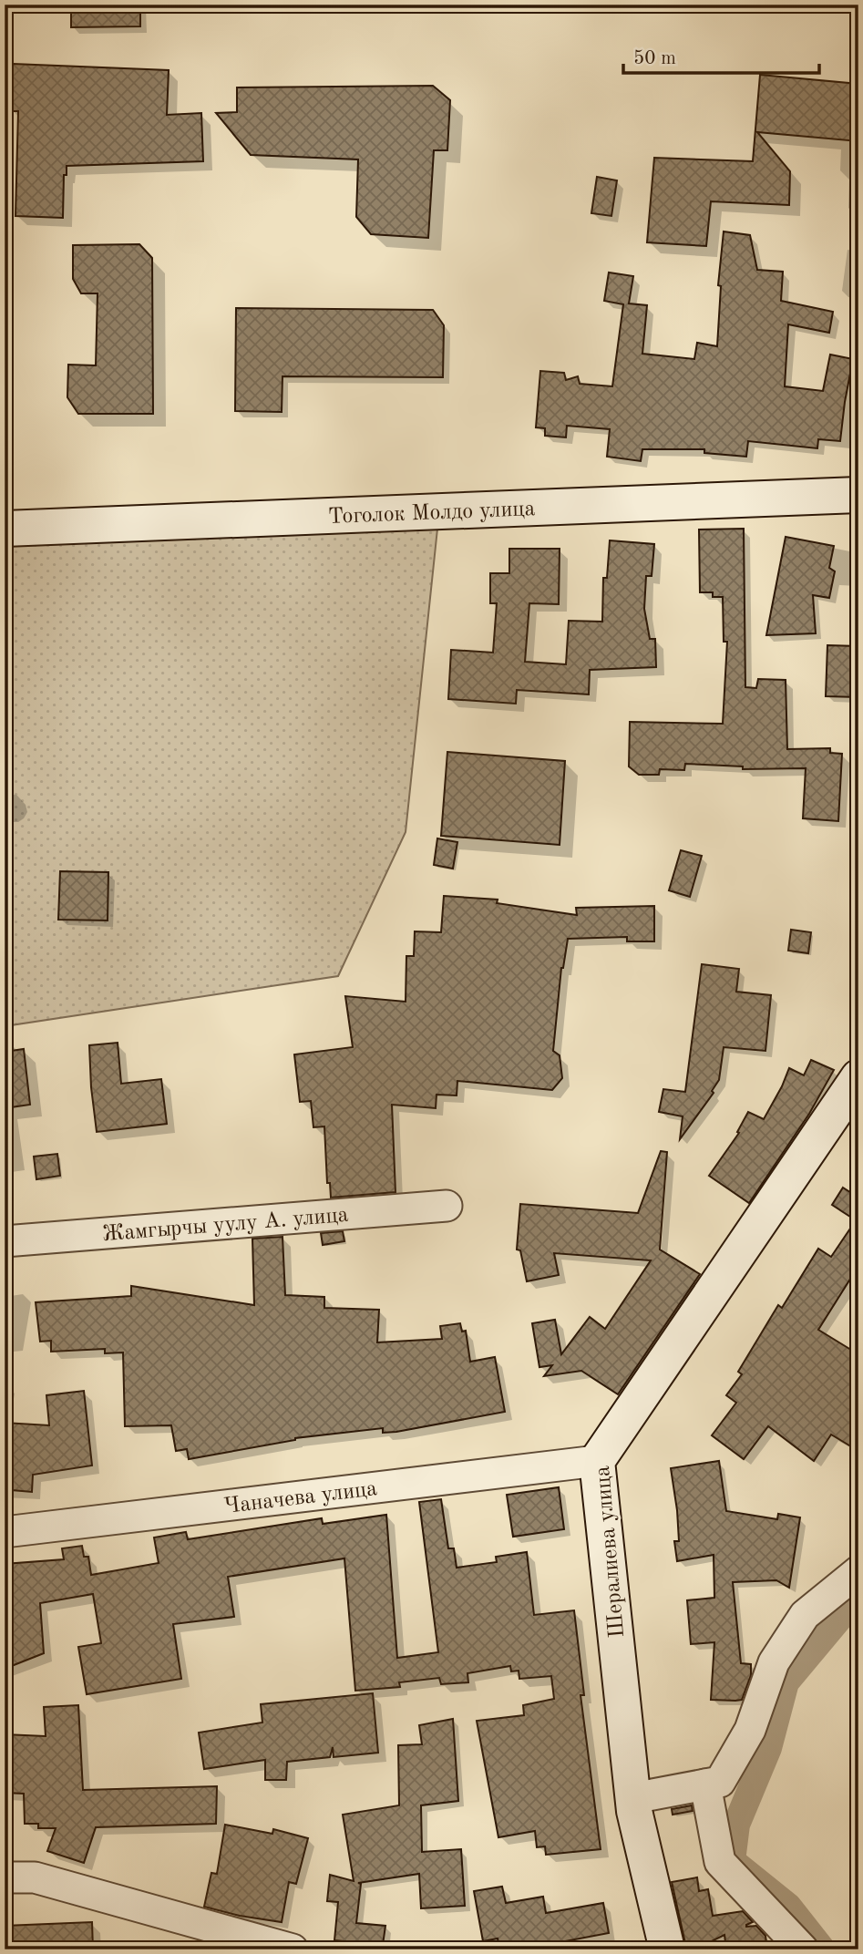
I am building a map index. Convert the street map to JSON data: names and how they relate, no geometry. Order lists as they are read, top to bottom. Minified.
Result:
{"streets":{"street":["Тоголок Молдо улица","Жамгырчы уулу А. улица","Чаначева улица","Шералиева улица"]},"crossings":[["Чаначева улица","Шералиева улица"]],"scale_bar":"50 m"}
